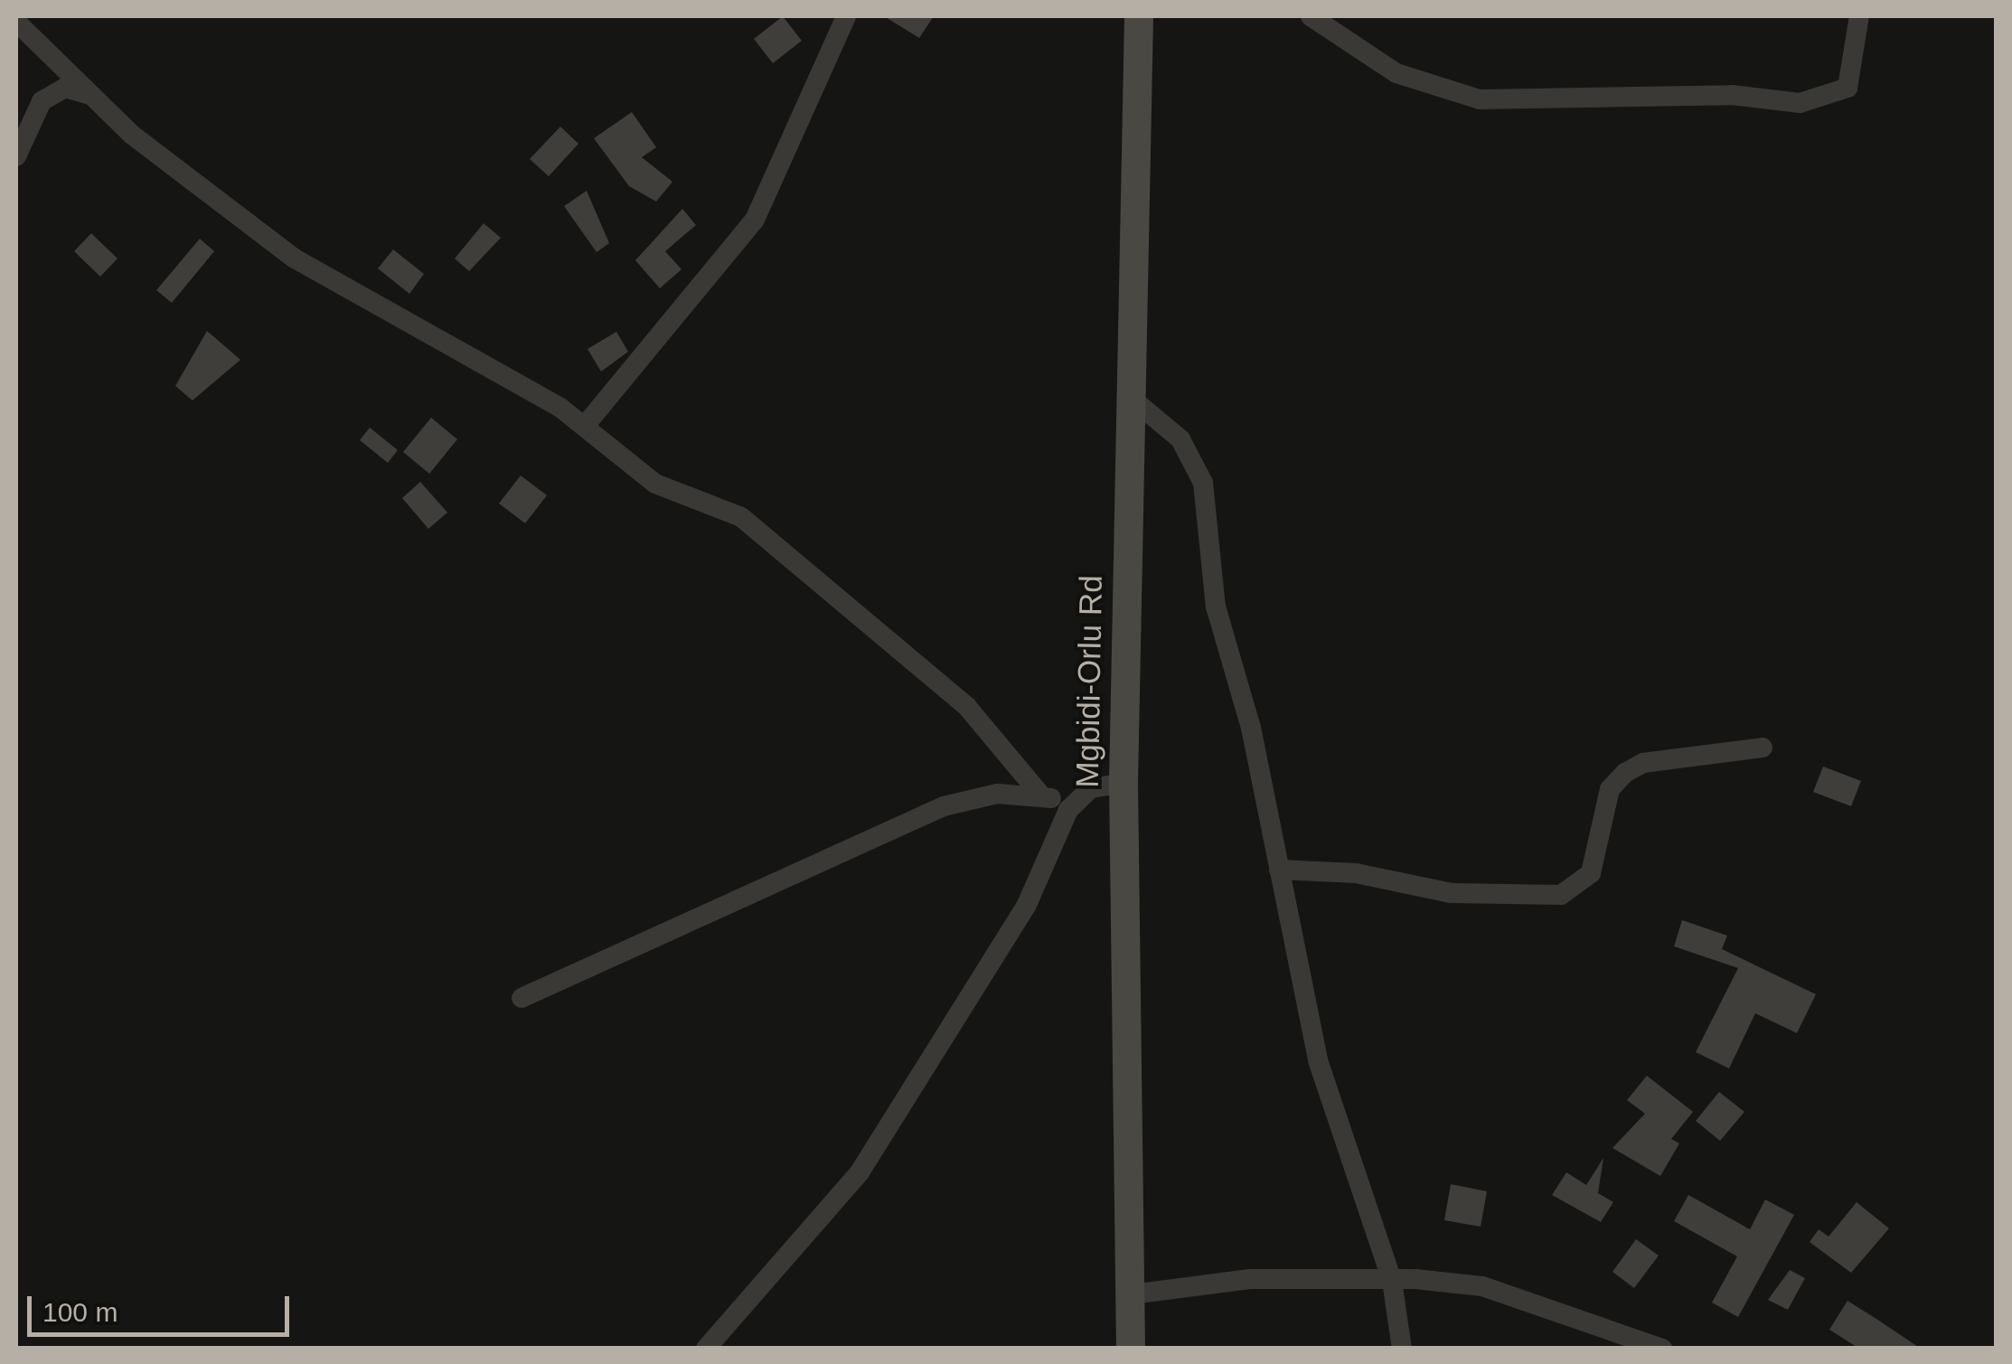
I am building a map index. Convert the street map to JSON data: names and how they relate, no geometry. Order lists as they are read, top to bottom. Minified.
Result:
{"streets":{"main road":["Mgbidi-Orlu Rd"]},"scale_bar":"100 m"}
